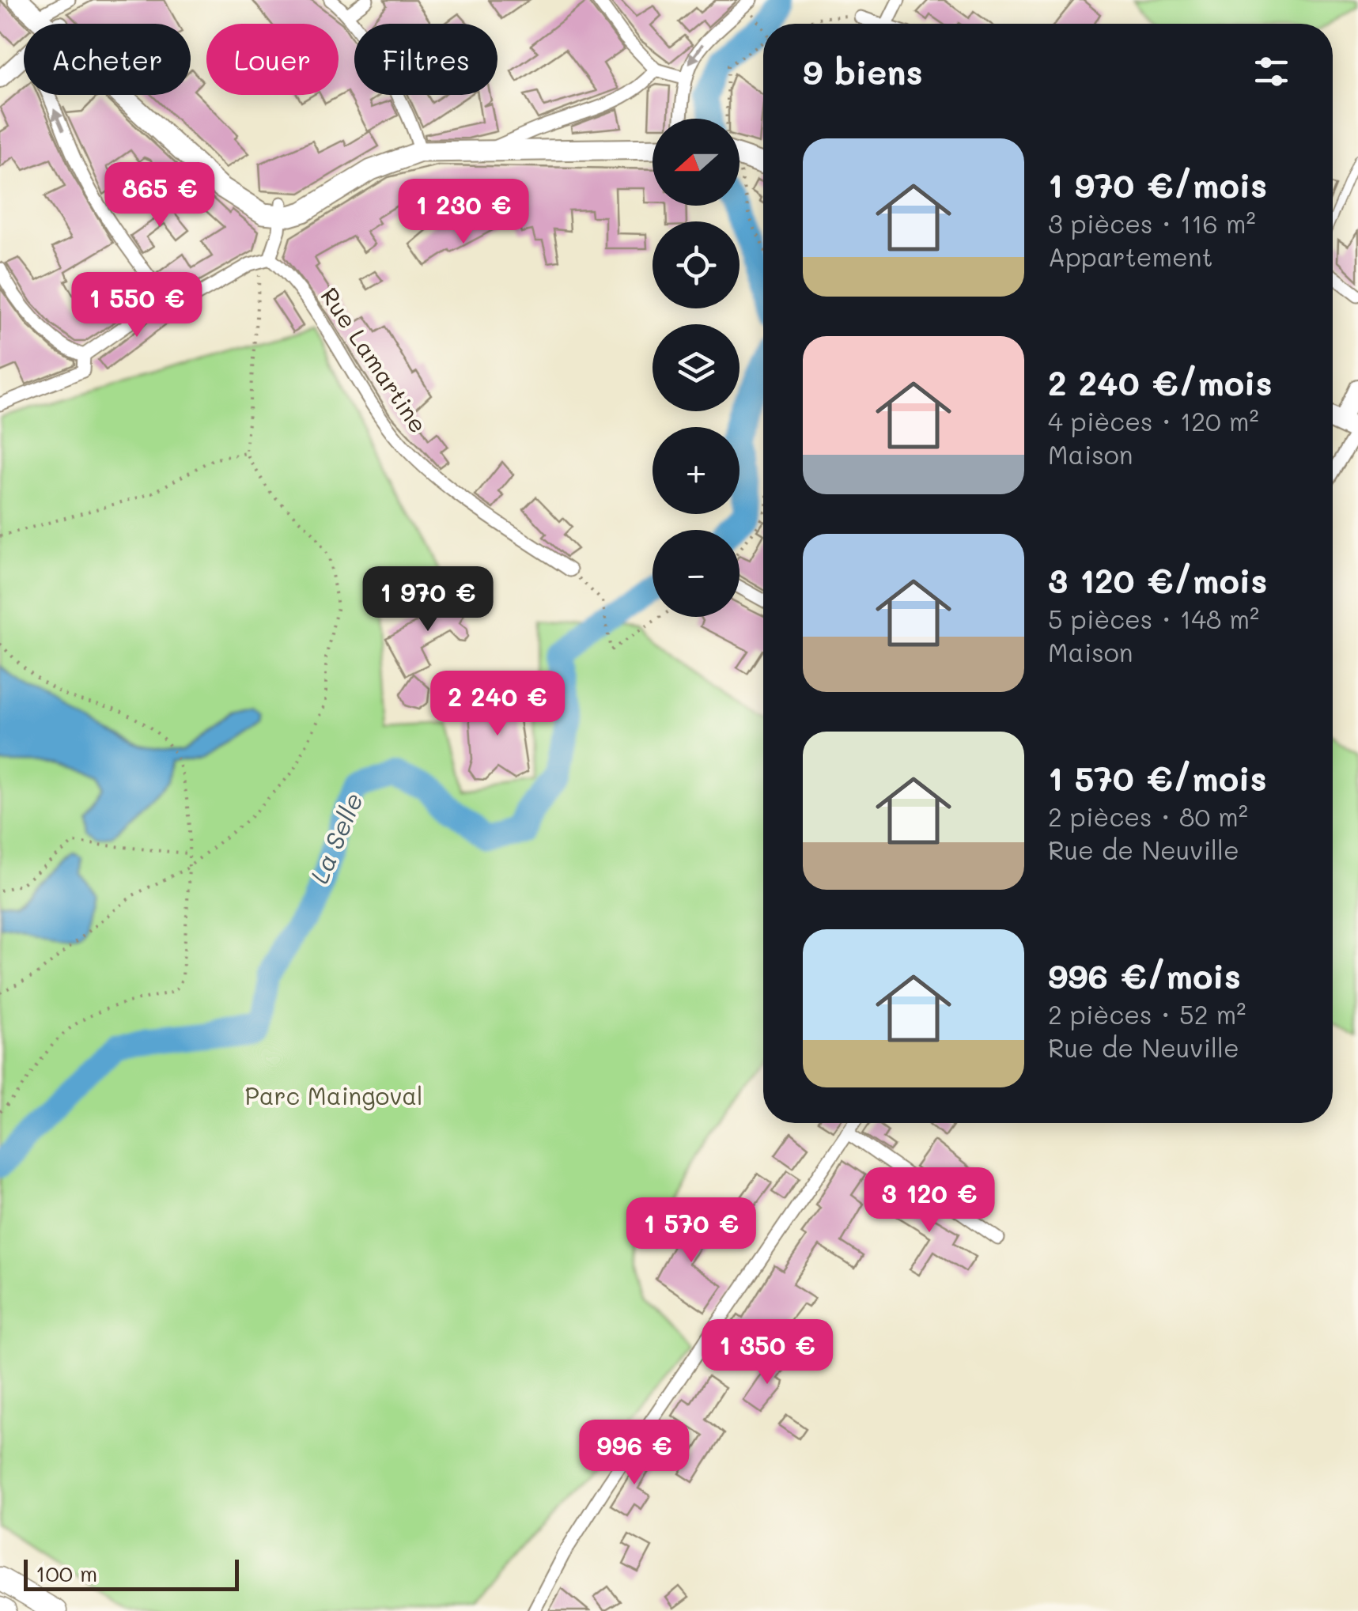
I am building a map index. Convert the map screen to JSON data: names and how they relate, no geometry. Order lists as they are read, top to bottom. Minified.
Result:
{"streets":{"street":["Rue Lamartine"]},"water":["La Selle"],"parks":["Parc Maingoval"],"scale_bar":"100 m","north":"left","page":{"chip":["Acheter","Louer","Filtres"],"heading":"9 biens","map_buttons":["+","−"],"list":[{"name":"1 970 €/mois","note":"3 pièces · 116 m² · Appartement"},{"name":"2 240 €/mois","note":"4 pièces · 120 m² · Maison"},{"name":"3 120 €/mois","note":"5 pièces · 148 m² · Maison"},{"name":"1 570 €/mois","note":"2 pièces · 80 m² · Rue de Neuville"},{"name":"996 €/mois","note":"2 pièces · 52 m² · Rue de Neuville"}],"price":["865 €","1 230 €","1 550 €","1 970 €","2 240 €","3 120 €","1 570 €","1 350 €","996 €"],"scale":"100 m"}}
